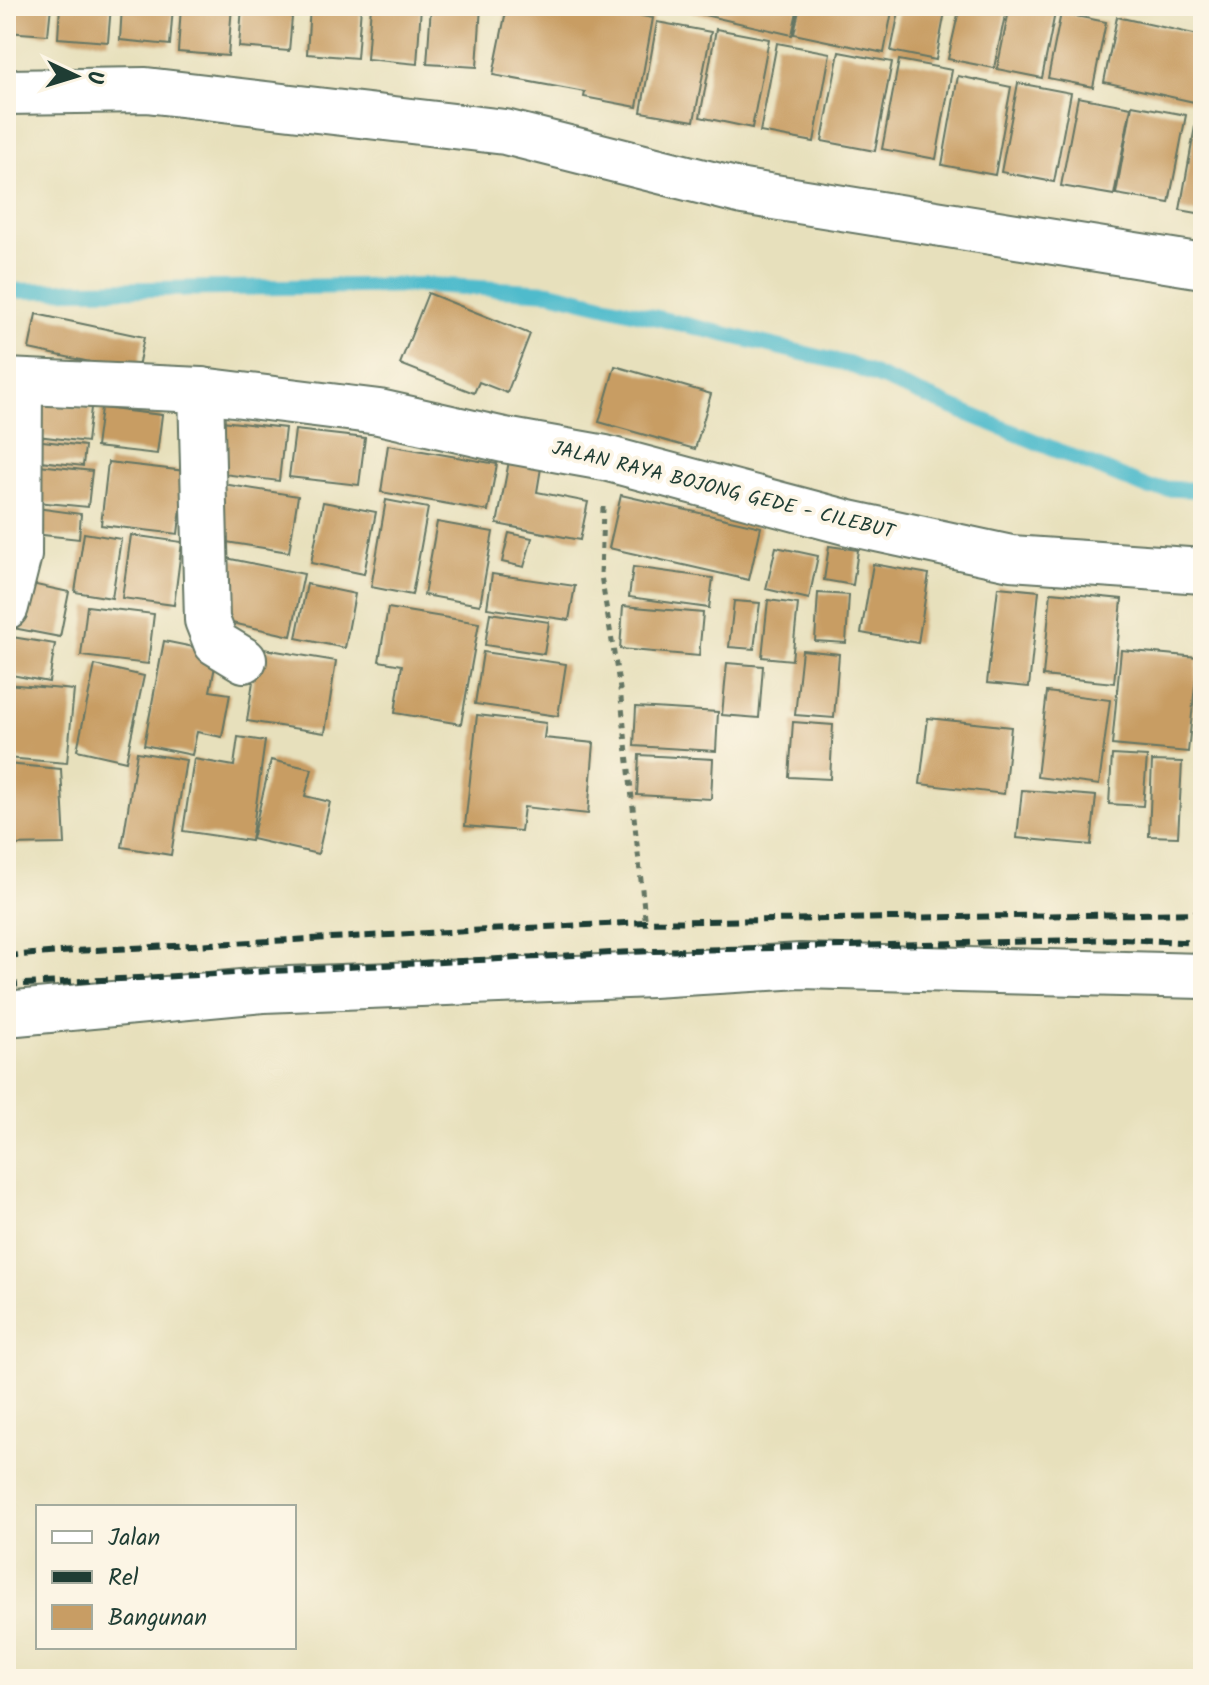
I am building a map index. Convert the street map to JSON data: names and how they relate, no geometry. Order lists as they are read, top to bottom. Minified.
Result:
{"streets":{"street":["JALAN RAYA BOJONG GEDE - CILEBUT"]},"legend":["Jalan","Rel","Bangunan"],"north":"right"}
